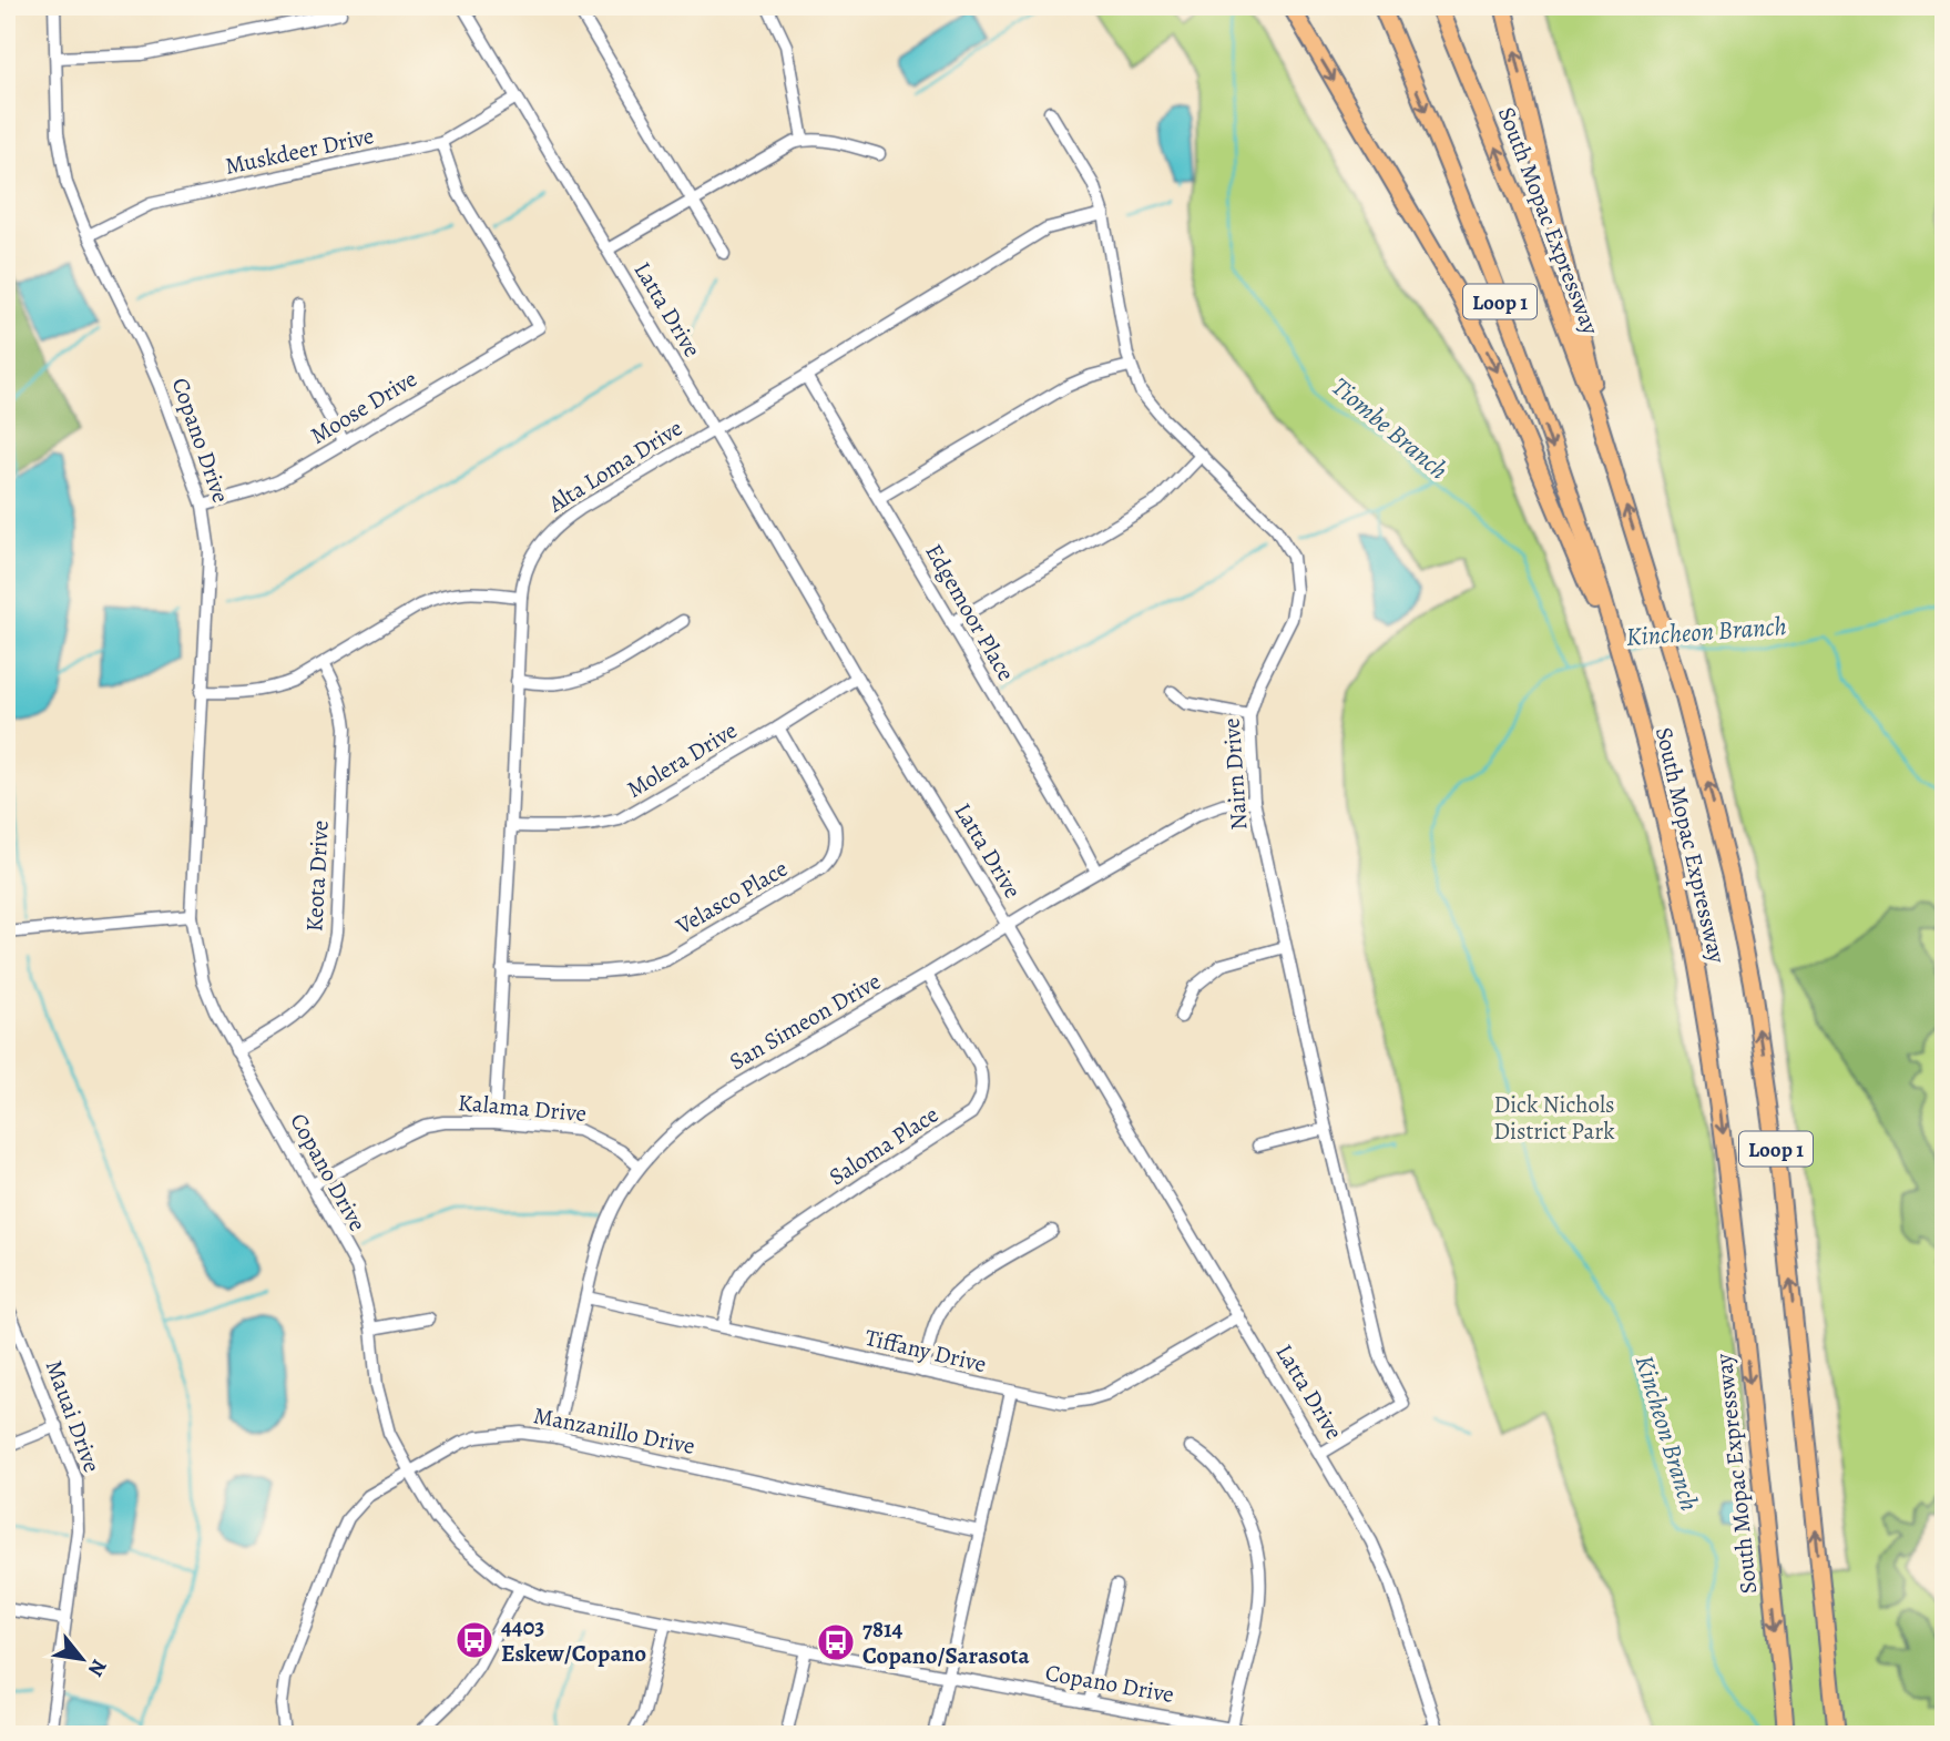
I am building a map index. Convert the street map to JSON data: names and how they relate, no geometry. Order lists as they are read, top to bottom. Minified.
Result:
{"streets":{"highway":["South Mopac Expressway","Loop 1"],"street":["Muskdeer Drive","Latta Drive","Moose Drive","Copano Drive","Alta Loma Drive","Edgemoor Place","Molera Drive","Nairn Drive","Keota Drive","Velasco Place","San Simeon Drive","Kalama Drive","Saloma Place","Tiffany Drive","Mauai Drive","Manzanillo Drive"]},"crossings":[["Muskdeer Drive","Latta Drive"],["Muskdeer Drive","Moose Drive"],["Muskdeer Drive","Copano Drive"],["Latta Drive","Alta Loma Drive"],["Latta Drive","Molera Drive"],["Latta Drive","Nairn Drive"],["Latta Drive","San Simeon Drive"],["Latta Drive","Tiffany Drive"],["Moose Drive","Copano Drive"],["Copano Drive","Keota Drive"],["Copano Drive","Kalama Drive"],["Copano Drive","Manzanillo Drive"],["Alta Loma Drive","Edgemoor Place"],["Alta Loma Drive","Molera Drive"],["Alta Loma Drive","Nairn Drive"],["Alta Loma Drive","Velasco Place"],["Alta Loma Drive","Kalama Drive"],["Edgemoor Place","San Simeon Drive"],["Molera Drive","Velasco Place"],["Nairn Drive","San Simeon Drive"],["San Simeon Drive","Kalama Drive"],["San Simeon Drive","Saloma Place"],["San Simeon Drive","Tiffany Drive"],["San Simeon Drive","Manzanillo Drive"],["Saloma Place","Tiffany Drive"]],"water":["Tiombe Branch","Kincheon Branch"],"parks":["Dick Nichols District Park"],"places":{"bus stop":["4403 Eskew/Copano","7814 Copano/Sarasota"]},"north":"bottom right"}
